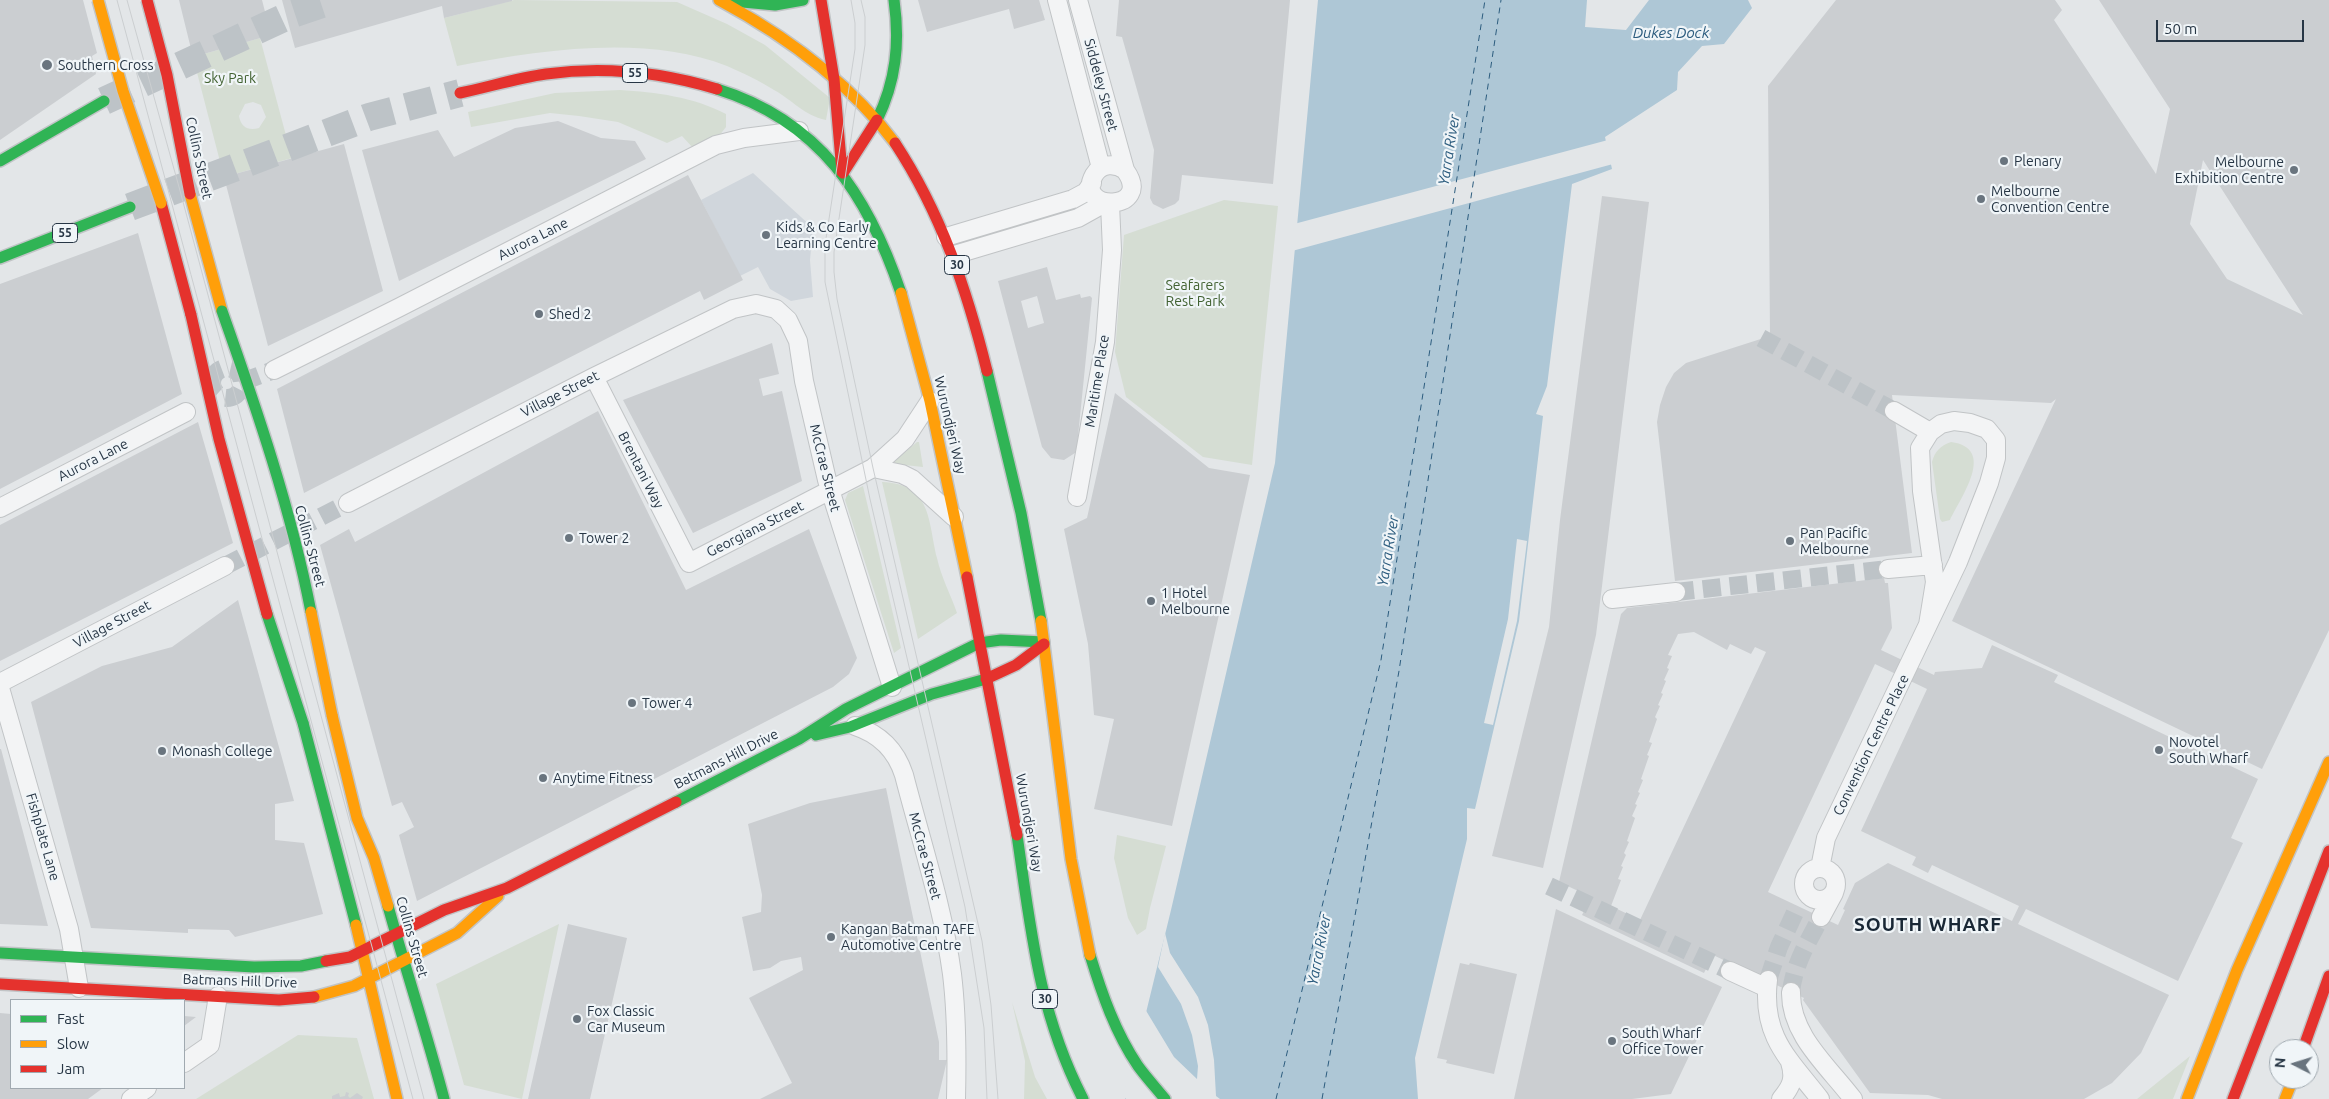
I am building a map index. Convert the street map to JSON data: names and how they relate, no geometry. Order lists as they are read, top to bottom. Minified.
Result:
{"streets":{"main road":["55","Collins Street","30","Wurundjeri Way","Batmans Hill Drive"],"street":["Siddeley Street","Aurora Lane","Maritime Place","Village Street","McCrae Street","Brentani Way","Georgiana Street","Convention Centre Place","Fishplate Lane"]},"crossings":[["Siddeley Street","Maritime Place"],["Collins Street","Batmans Hill Drive"],["Aurora Lane","Wurundjeri Way"],["30","Wurundjeri Way"],["30","Batmans Hill Drive"],["Village Street","McCrae Street"],["Village Street","Brentani Way"],["Wurundjeri Way","Georgiana Street"],["Wurundjeri Way","Batmans Hill Drive"],["McCrae Street","Georgiana Street"],["McCrae Street","Batmans Hill Drive"],["Brentani Way","Georgiana Street"],["Batmans Hill Drive","Fishplate Lane"]],"districts":["SOUTH WHARF"],"water":["Dukes Dock","Yarra River"],"parks":["Sky Park","Seafarers Rest Park"],"places":["Southern Cross","Plenary","Melbourne Exhibition Centre","Melbourne Convention Centre","Kids & Co Early Learning Centre","Shed 2","Tower 2","Pan Pacific Melbourne","1 Hotel Melbourne","Tower 4","Novotel South Wharf","Monash College","Anytime Fitness","Kangan Batman TAFE Automotive Centre","Fox Classic Car Museum","South Wharf Office Tower"],"legend":["Fast","Slow","Jam"],"scale_bar":"50 m","north":"left"}
